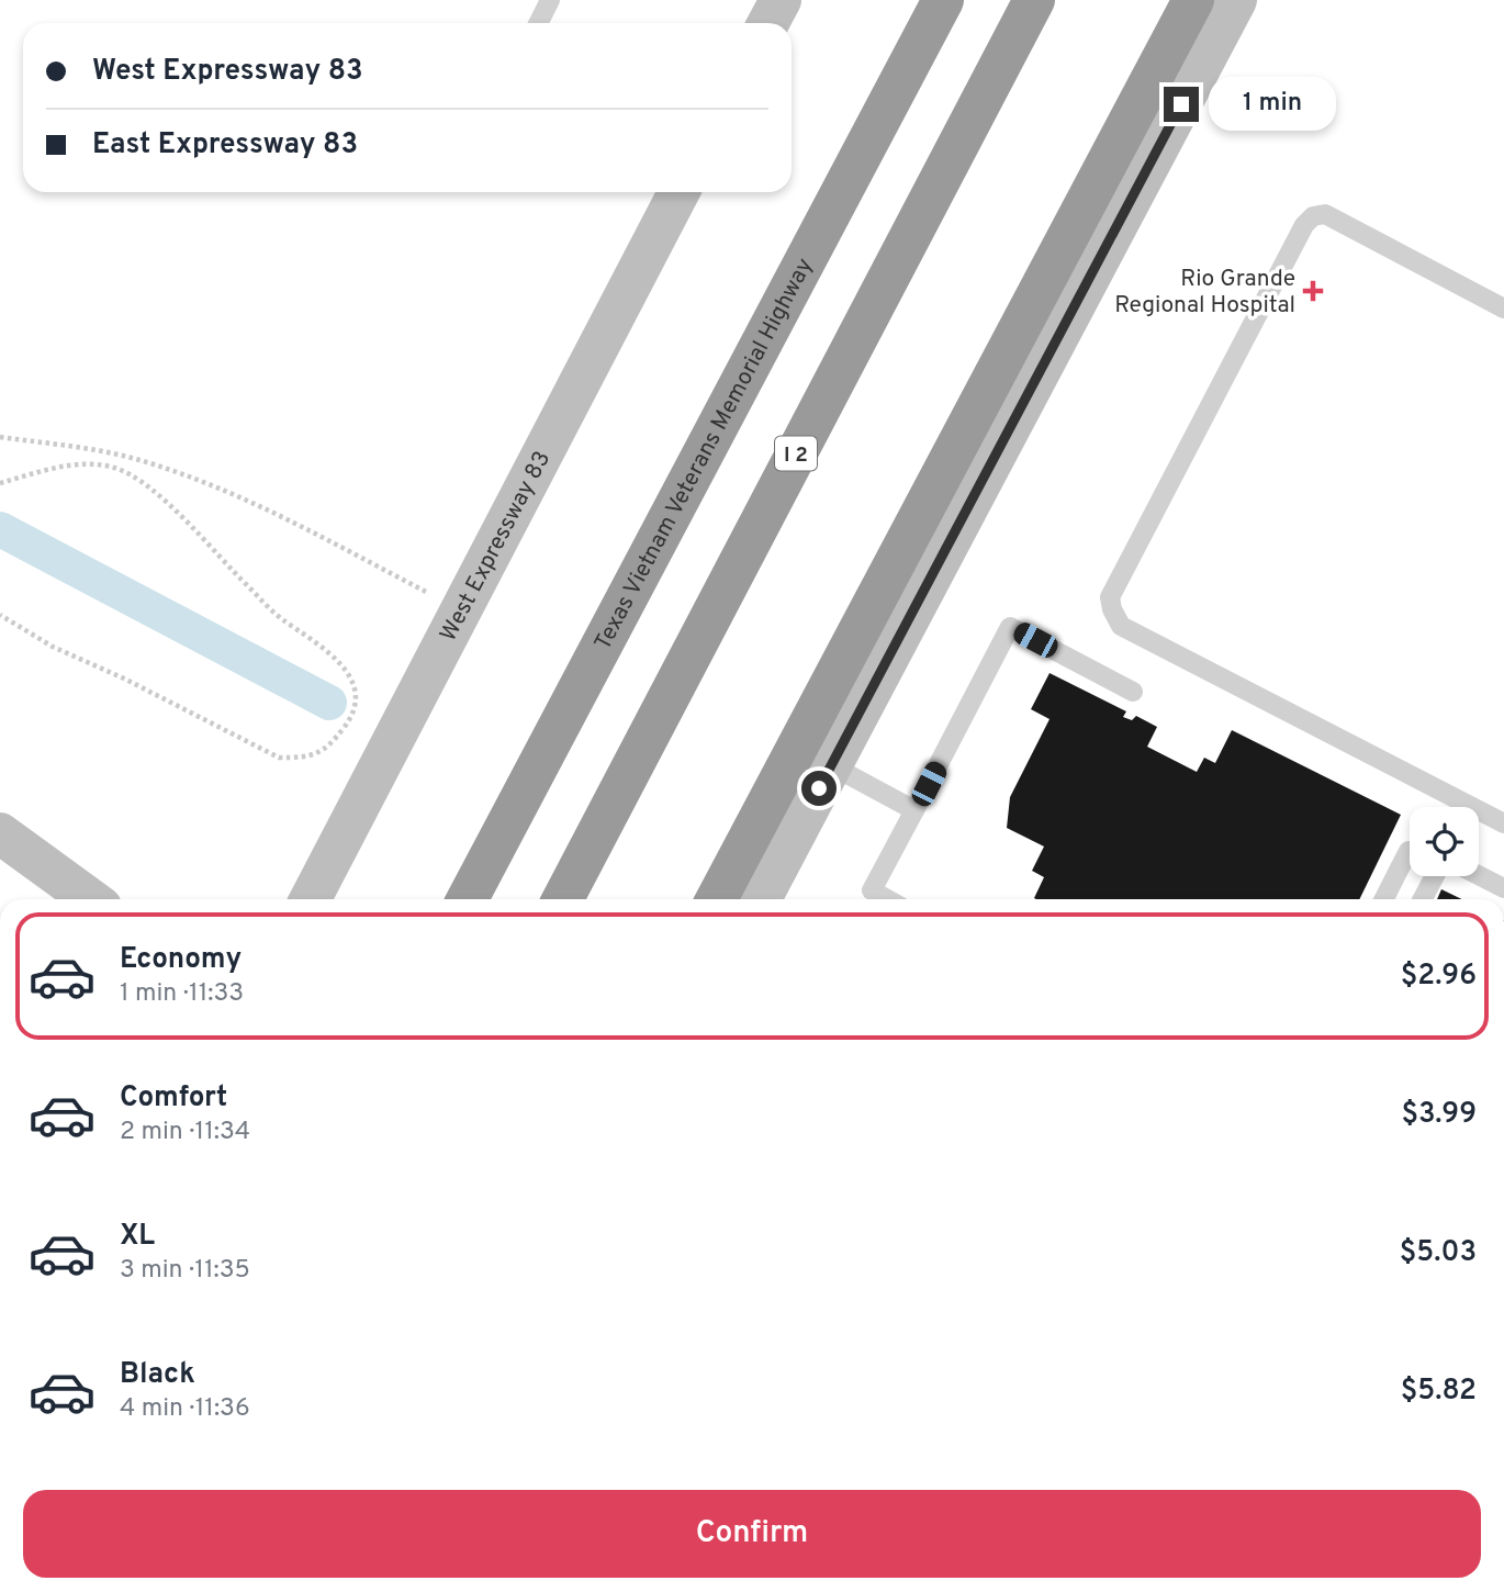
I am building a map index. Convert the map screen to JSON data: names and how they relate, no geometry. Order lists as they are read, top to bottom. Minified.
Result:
{"streets":{"highway":["Texas Vietnam Veterans Memorial Highway","I 2"],"main road":["West Expressway 83"]},"places":{"health":["Rio Grande Regional Hospital"]},"page":{"banner":["West Expressway 83","East Expressway 83"],"bubble":"1 min","list":[{"name":"Economy","note":"1 min · 11:33","value":"$2.96"},{"name":"Comfort","note":"2 min · 11:34","value":"$3.99"},{"name":"XL","note":"3 min · 11:35","value":"$5.03"},{"name":"Black","note":"4 min · 11:36","value":"$5.82"}],"buttons":"Confirm"}}
